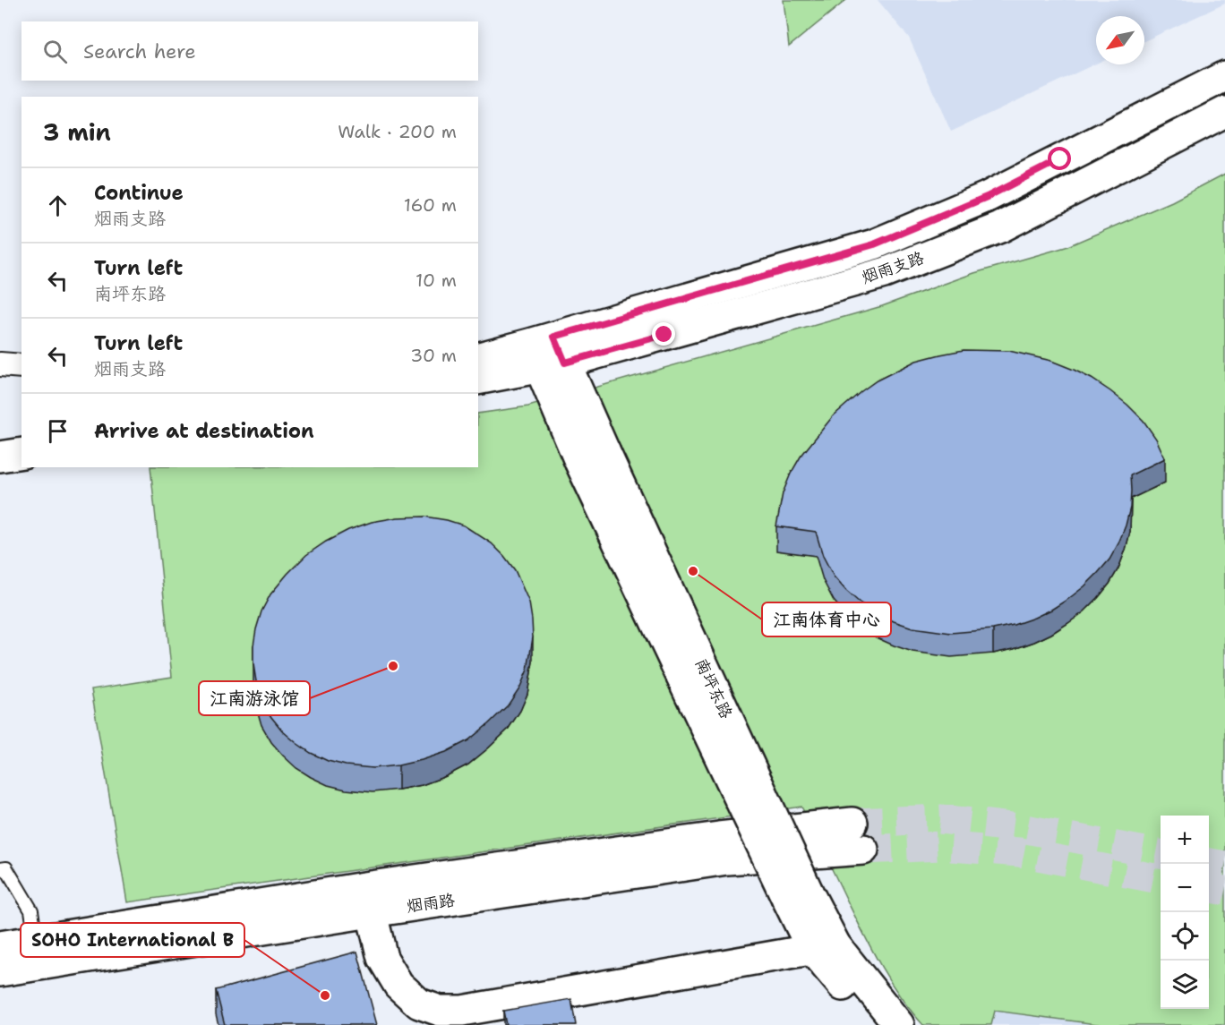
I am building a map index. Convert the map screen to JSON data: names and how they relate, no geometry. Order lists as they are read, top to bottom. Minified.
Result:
{"streets":{"main road":["烟雨支路","南坪东路","烟雨路"]},"crossings":[["烟雨支路","南坪东路"]],"places":["江南体育中心","江南游泳馆","SOHO International B"],"north":"bottom left","page":{"search":"Search here","heading":["3 min","Walk · 200 m"],"list":[["Continue","烟雨支路","160 m"],["Turn left","南坪东路","10 m"],["Turn left","烟雨支路","30 m"],"Arrive at destination"],"map_buttons":["+","−"]}}
